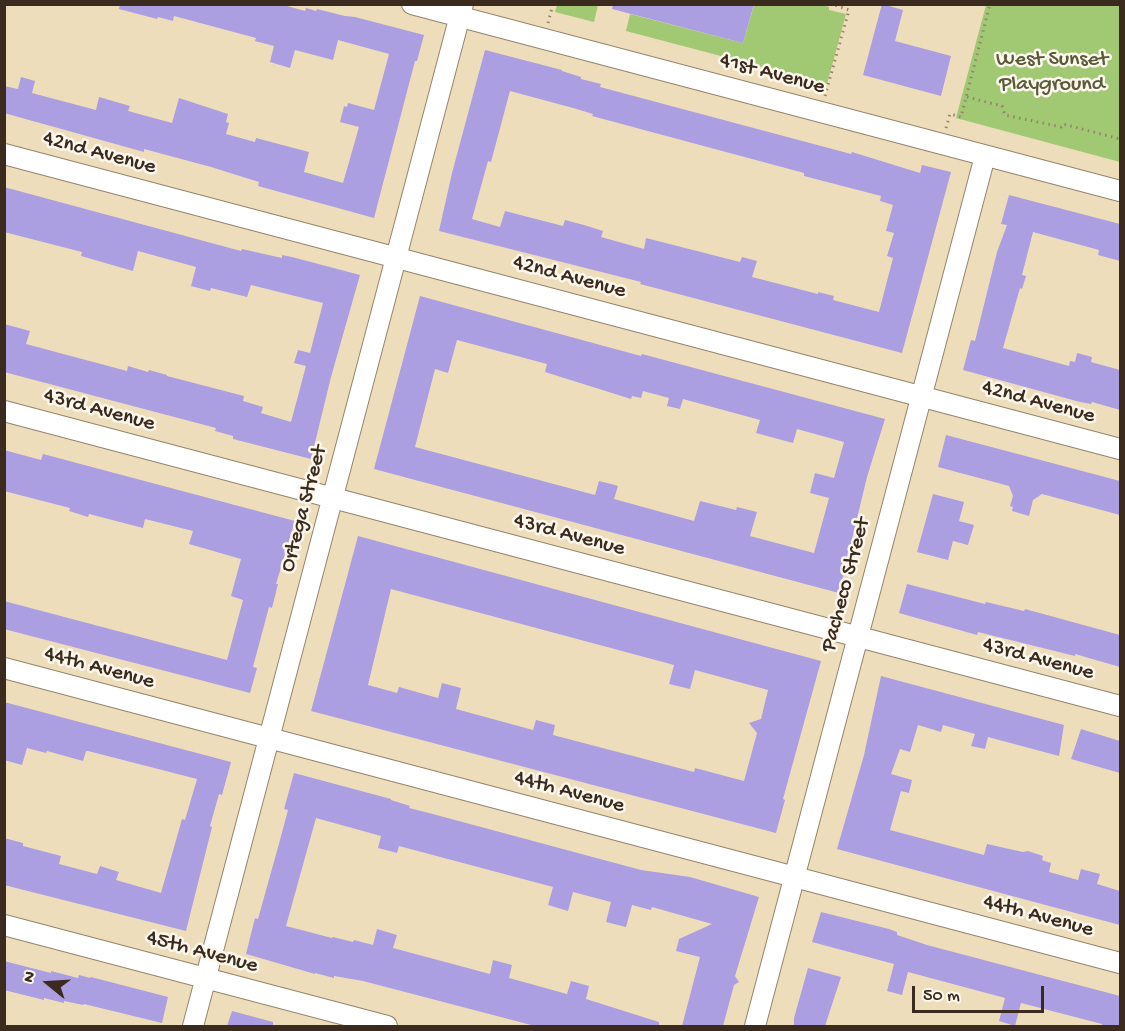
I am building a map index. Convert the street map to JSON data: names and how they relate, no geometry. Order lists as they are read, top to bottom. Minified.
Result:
{"streets":{"street":["41st Avenue","42nd Avenue","43rd Avenue","Ortega Street","Pacheco Street","44th Avenue","45th Avenue"]},"crossings":[["41st Avenue","Ortega Street"],["41st Avenue","Pacheco Street"],["42nd Avenue","Ortega Street"],["42nd Avenue","Pacheco Street"],["43rd Avenue","Ortega Street"],["43rd Avenue","Pacheco Street"],["Ortega Street","44th Avenue"],["Ortega Street","45th Avenue"],["Pacheco Street","44th Avenue"]],"parks":["West Sunset Playground"],"scale_bar":"50 m","north":"left"}
